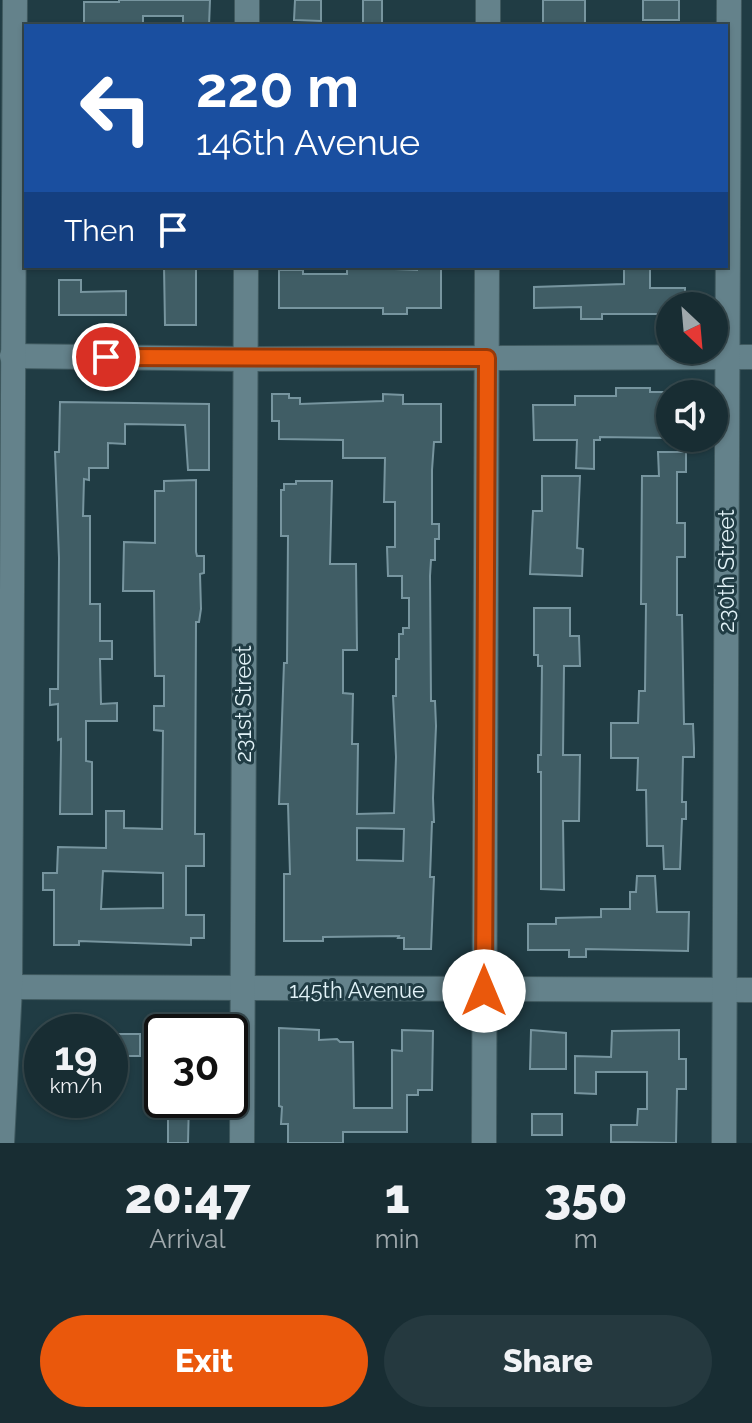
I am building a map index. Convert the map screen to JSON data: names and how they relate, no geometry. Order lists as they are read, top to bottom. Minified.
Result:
{"streets":{"street":["230th Street","231st Street","145th Avenue"]},"crossings":[["230th Street","145th Avenue"],["231st Street","145th Avenue"]],"north":"bottom right","page":{"turn":["220 m","146th Avenue"],"then":"Then","speed":"19 km/h","limit":"30","eta":["20:47","Arrival","1","min","350","m"],"buttons":["Exit","Share"]}}
